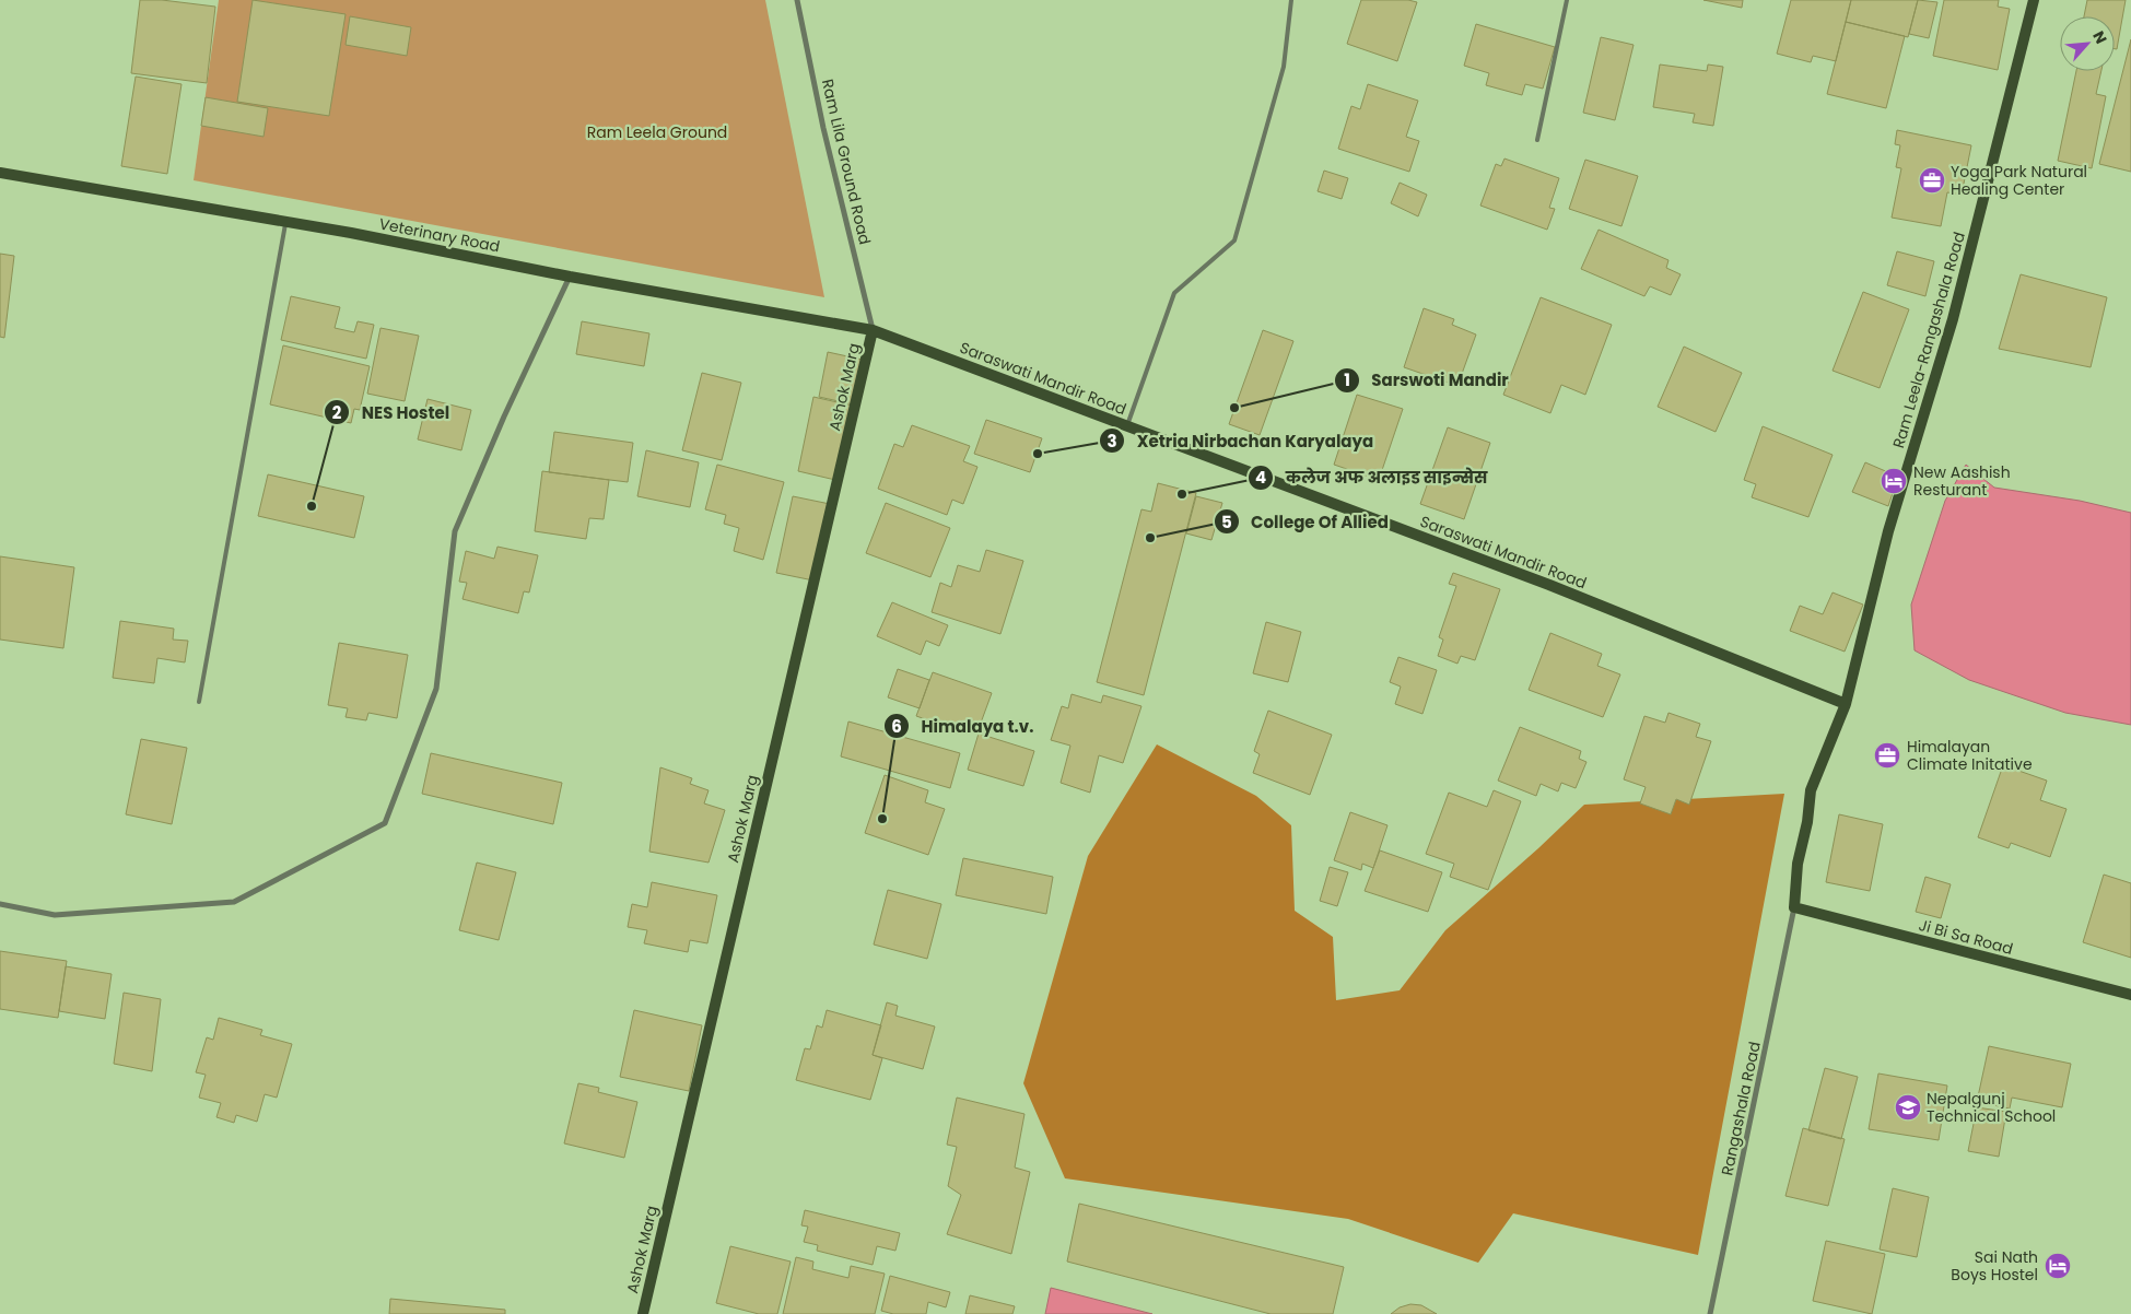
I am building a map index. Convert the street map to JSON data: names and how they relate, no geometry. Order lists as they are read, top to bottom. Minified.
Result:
{"streets":{"street":["Ram Lila Ground Road","Veterinary Road","Ram Leela-Rangashala Road","Saraswati Mandir Road","Ashok Marg","Ji Bi Sa Road","Rangashala Road"]},"crossings":[["Ram Lila Ground Road","Veterinary Road"],["Ram Lila Ground Road","Saraswati Mandir Road"],["Ram Lila Ground Road","Ashok Marg"],["Veterinary Road","Saraswati Mandir Road"],["Veterinary Road","Ashok Marg"],["Ram Leela-Rangashala Road","Saraswati Mandir Road"],["Ram Leela-Rangashala Road","Ji Bi Sa Road"],["Ram Leela-Rangashala Road","Rangashala Road"],["Saraswati Mandir Road","Ashok Marg"],["Ji Bi Sa Road","Rangashala Road"]],"parks":["Ram Leela Ground"],"places":{"office":["Yoga Park Natural Healing Center","Himalayan Climate Initative"],"other":["Sarswoti Mandir","Xetria Nirbachan Karyalaya","कलेज अफ अलाइड साइन्सेस","NES Hostel","College Of Allied","Himalaya t.v."],"hotel":["New Aashish Resturant","Sai Nath Boys Hostel"],"school or university":["Nepalgunj Technical School"]},"north":"top right"}
